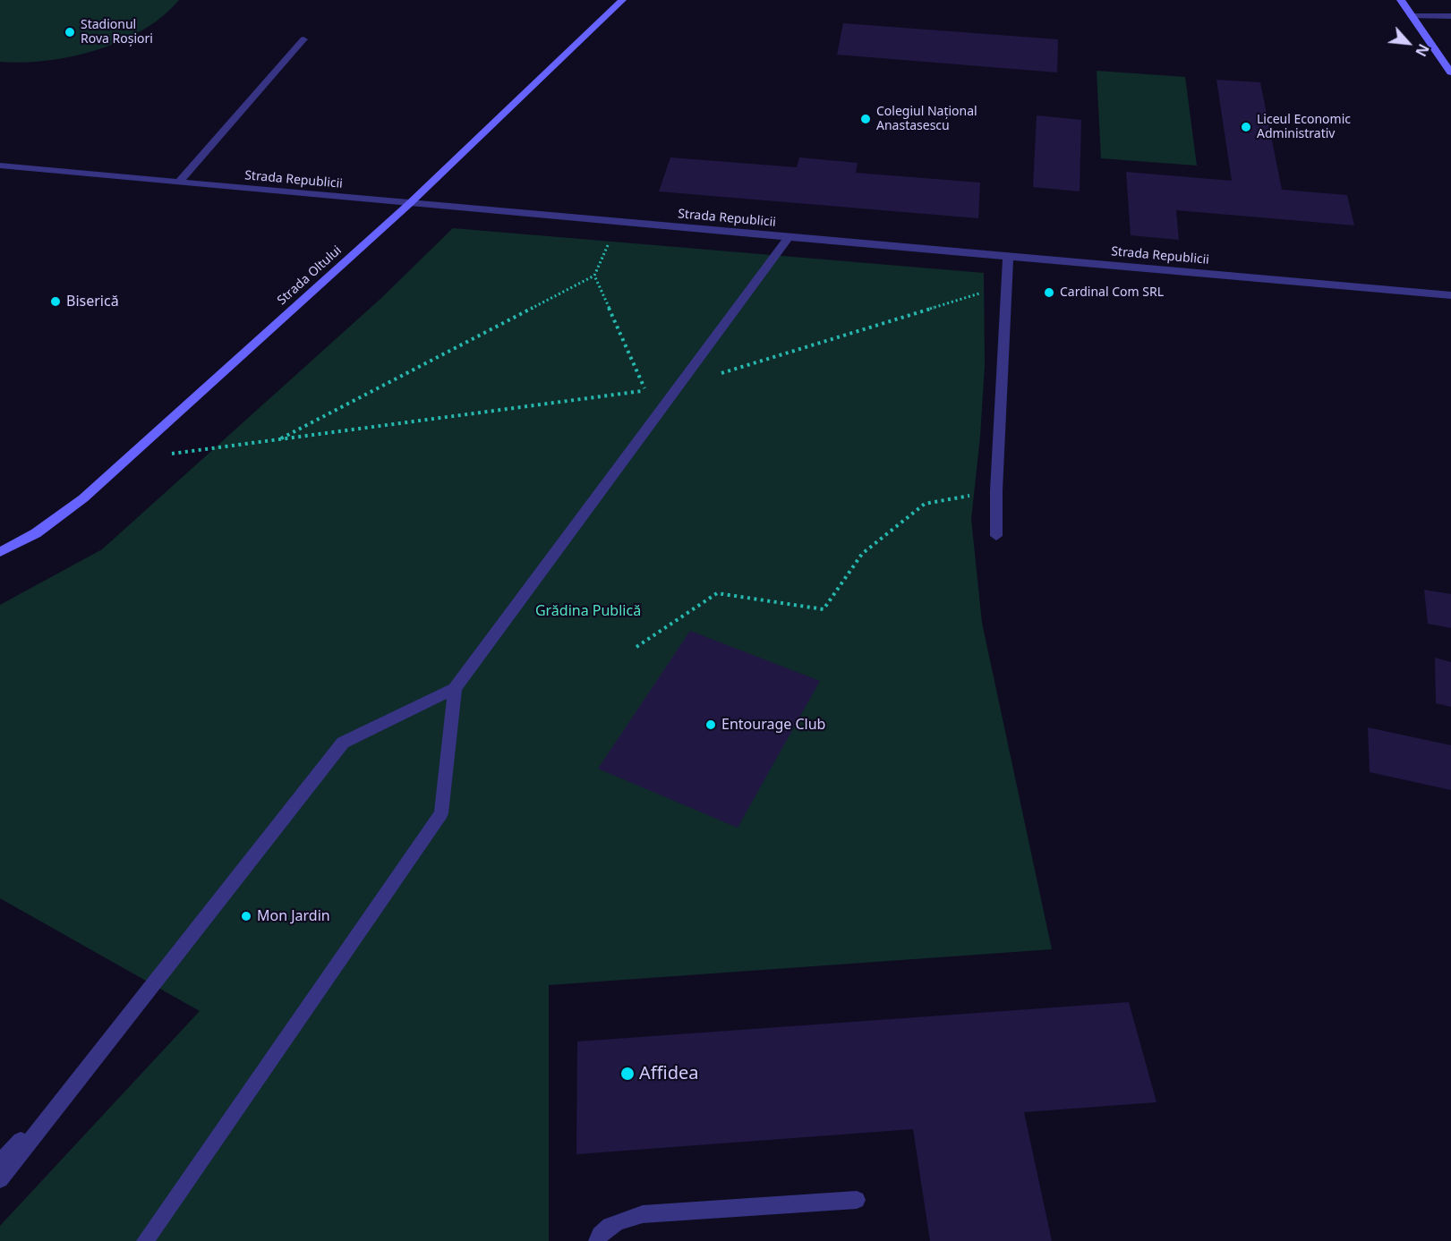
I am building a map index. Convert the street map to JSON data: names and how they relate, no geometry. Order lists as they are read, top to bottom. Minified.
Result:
{"streets":{"main road":["Strada Oltului"],"street":["Strada Republicii"]},"crossings":[["Strada Republicii","Strada Oltului"]],"parks":["Grădina Publică"],"places":["Stadionul Rova Roșiori","Colegiul Național Anastasescu","Liceul Economic Administrativ","Cardinal Com SRL","Biserică","Entourage Club","Mon Jardin","Affidea"],"north":"bottom right"}
